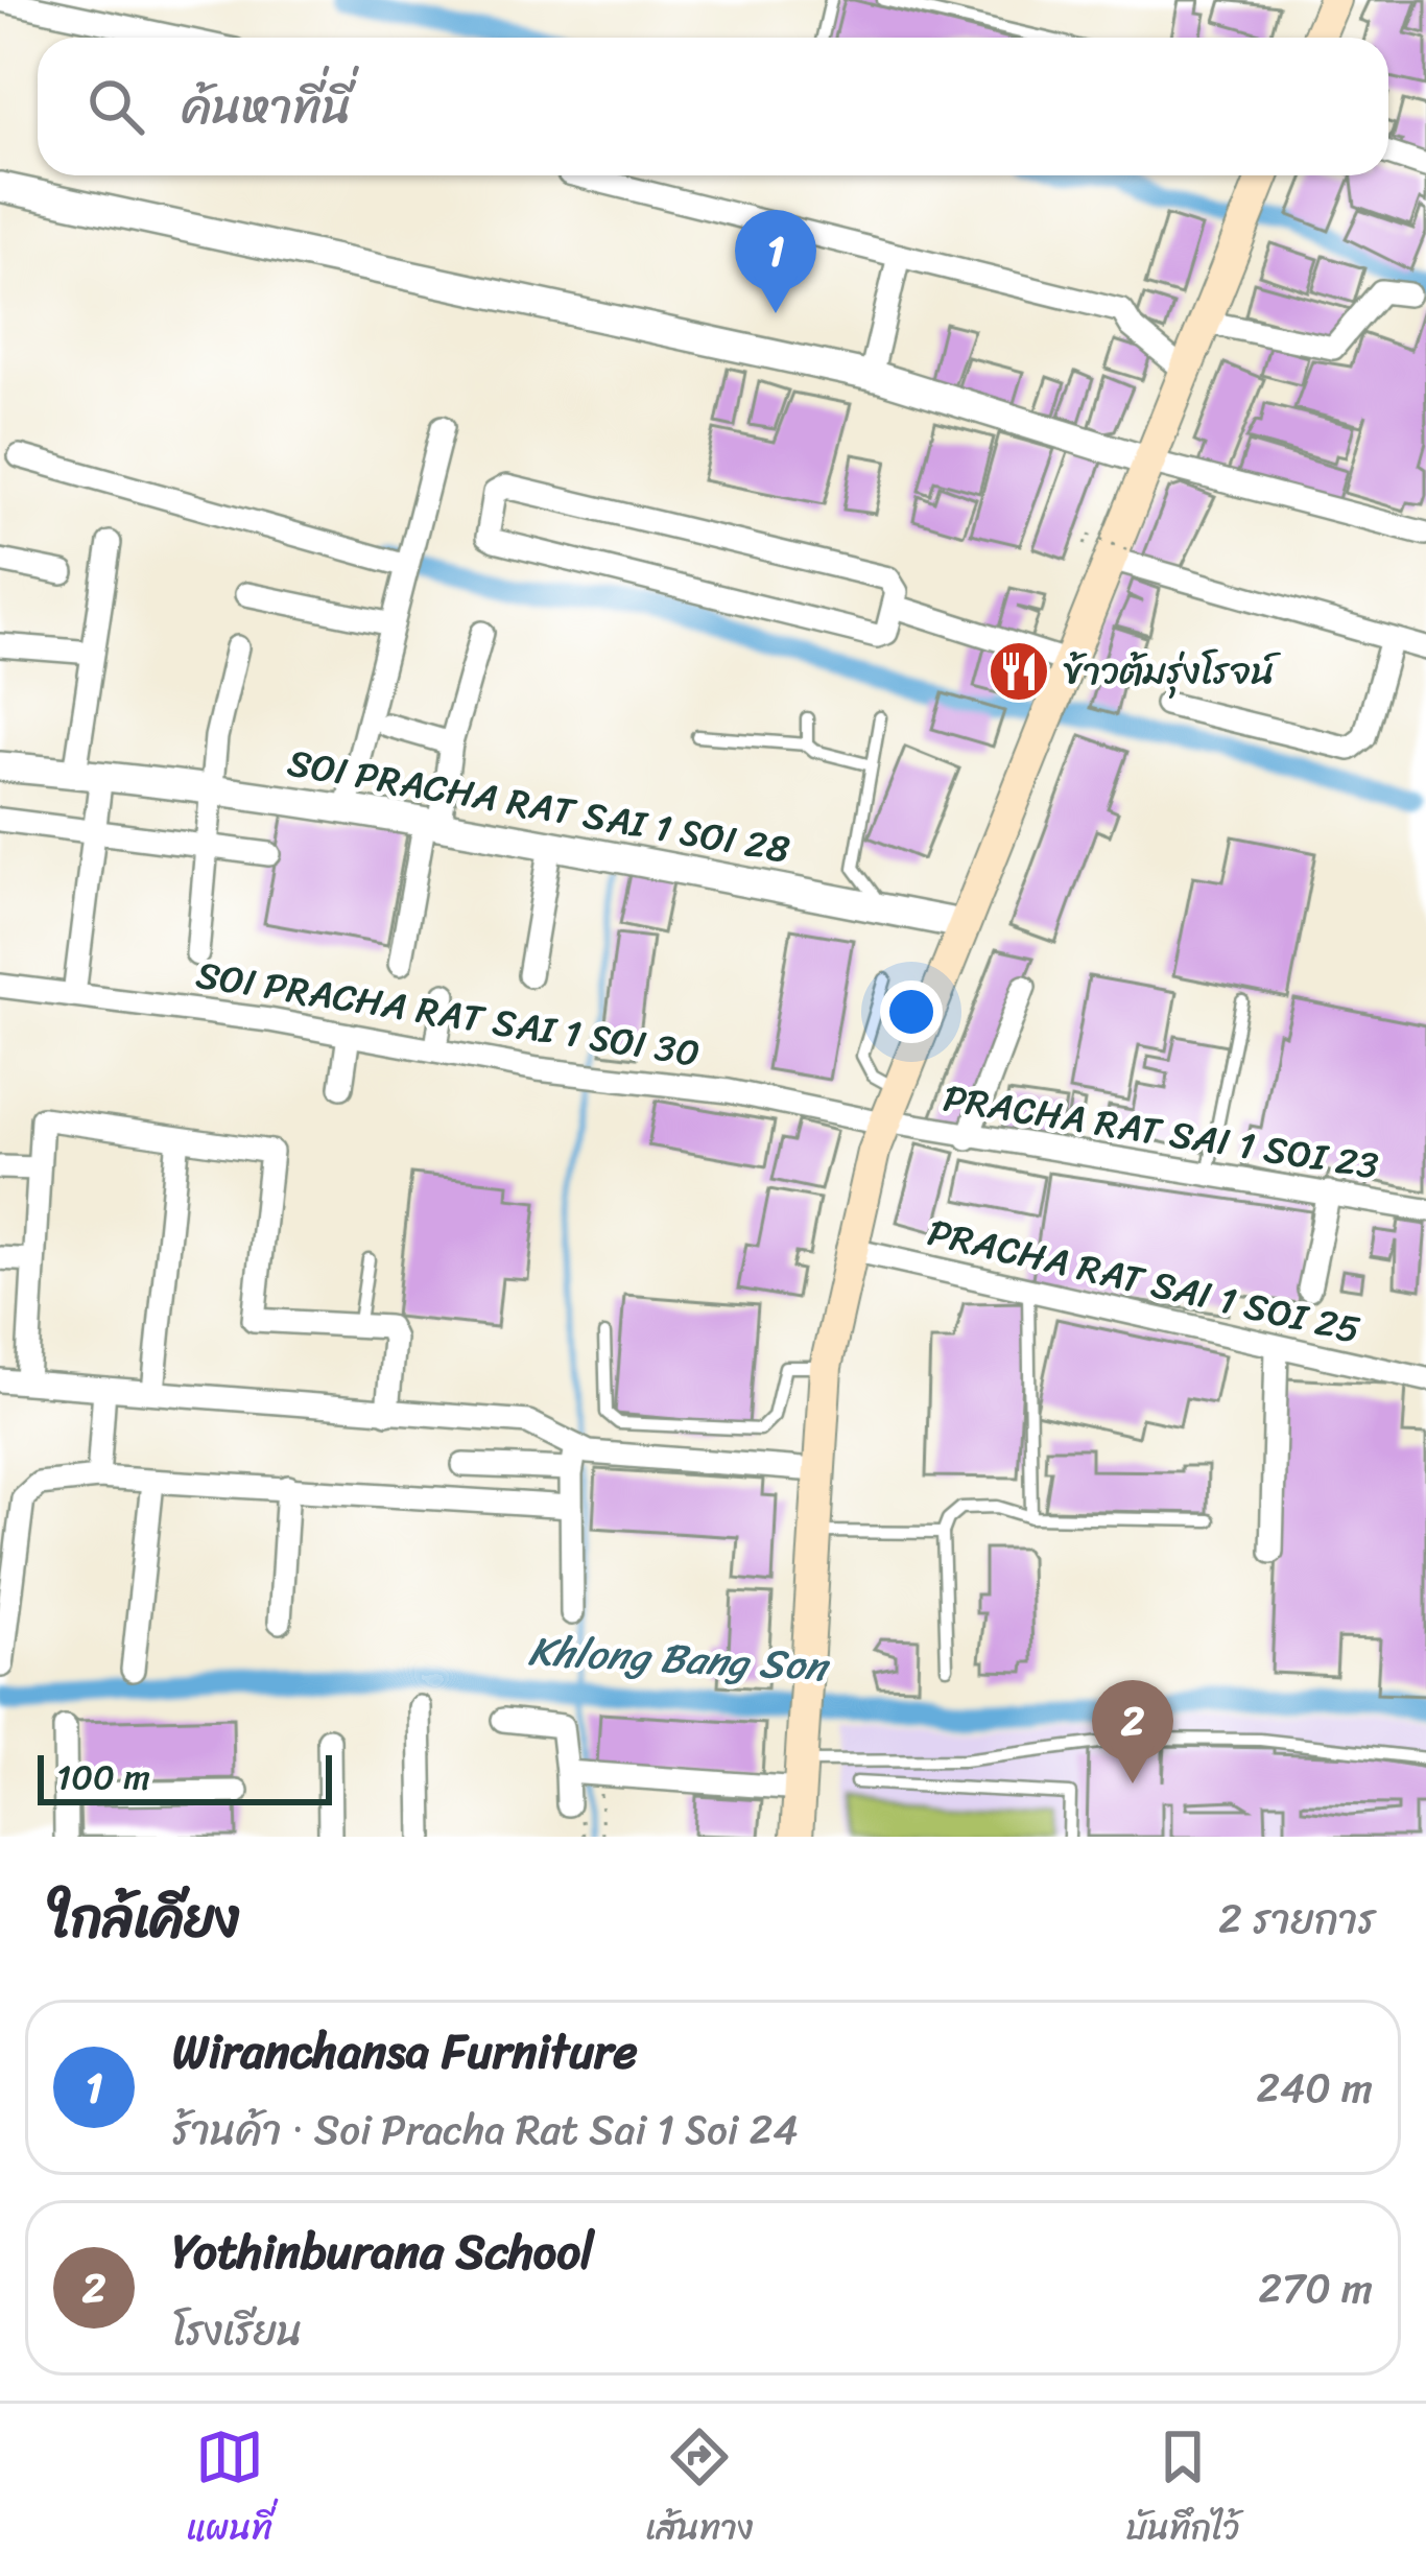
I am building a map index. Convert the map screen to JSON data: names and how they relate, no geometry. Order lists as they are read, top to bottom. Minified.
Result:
{"streets":{"street":["SOI PRACHA RAT SAI 1 SOI 28","SOI PRACHA RAT SAI 1 SOI 30","PRACHA RAT SAI 1 SOI 23","PRACHA RAT SAI 1 SOI 25"]},"crossings":[["SOI PRACHA RAT SAI 1 SOI 30","PRACHA RAT SAI 1 SOI 23"]],"water":["Khlong Bang Son"],"places":{"restaurant":["ข้าวต้มรุ่งโรจน์"]},"scale_bar":"100 m","page":{"search":"ค้นหาที่นี่","pins":["1","2"],"scale":"100 m","heading":["ใกล้เคียง","2 รายการ"],"list":[{"mark":"1","name":"Wiranchansa Furniture","note":"ร้านค้า · Soi Pracha Rat Sai 1 Soi 24","value":"240 m"},{"mark":"2","name":"Yothinburana School","note":"โรงเรียน","value":"270 m"}],"nav":["แผนที่","เส้นทาง","บันทึกไว้"]}}
